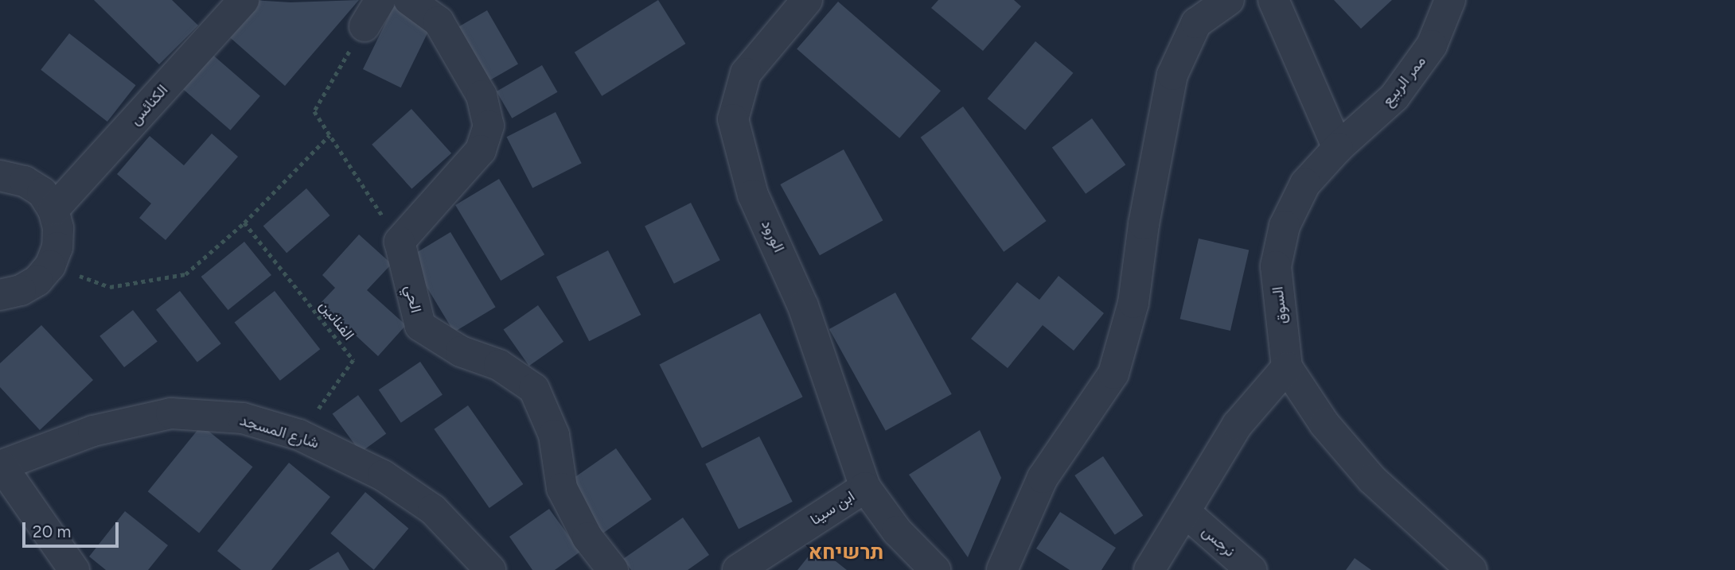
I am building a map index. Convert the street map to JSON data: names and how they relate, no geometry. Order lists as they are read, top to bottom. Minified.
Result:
{"streets":{"street":["ممر الربيع","الكنائس","الورود","الحي","السوق","شارع المسجد","ابن سينا","نرجس"],"path":["الفنانين"]},"crossings":[["ممر الربيع","السوق"],["الورود","ابن سينا"],["الفنانين","شارع المسجد"]],"districts":["תרשיחא"],"scale_bar":"20 m"}
